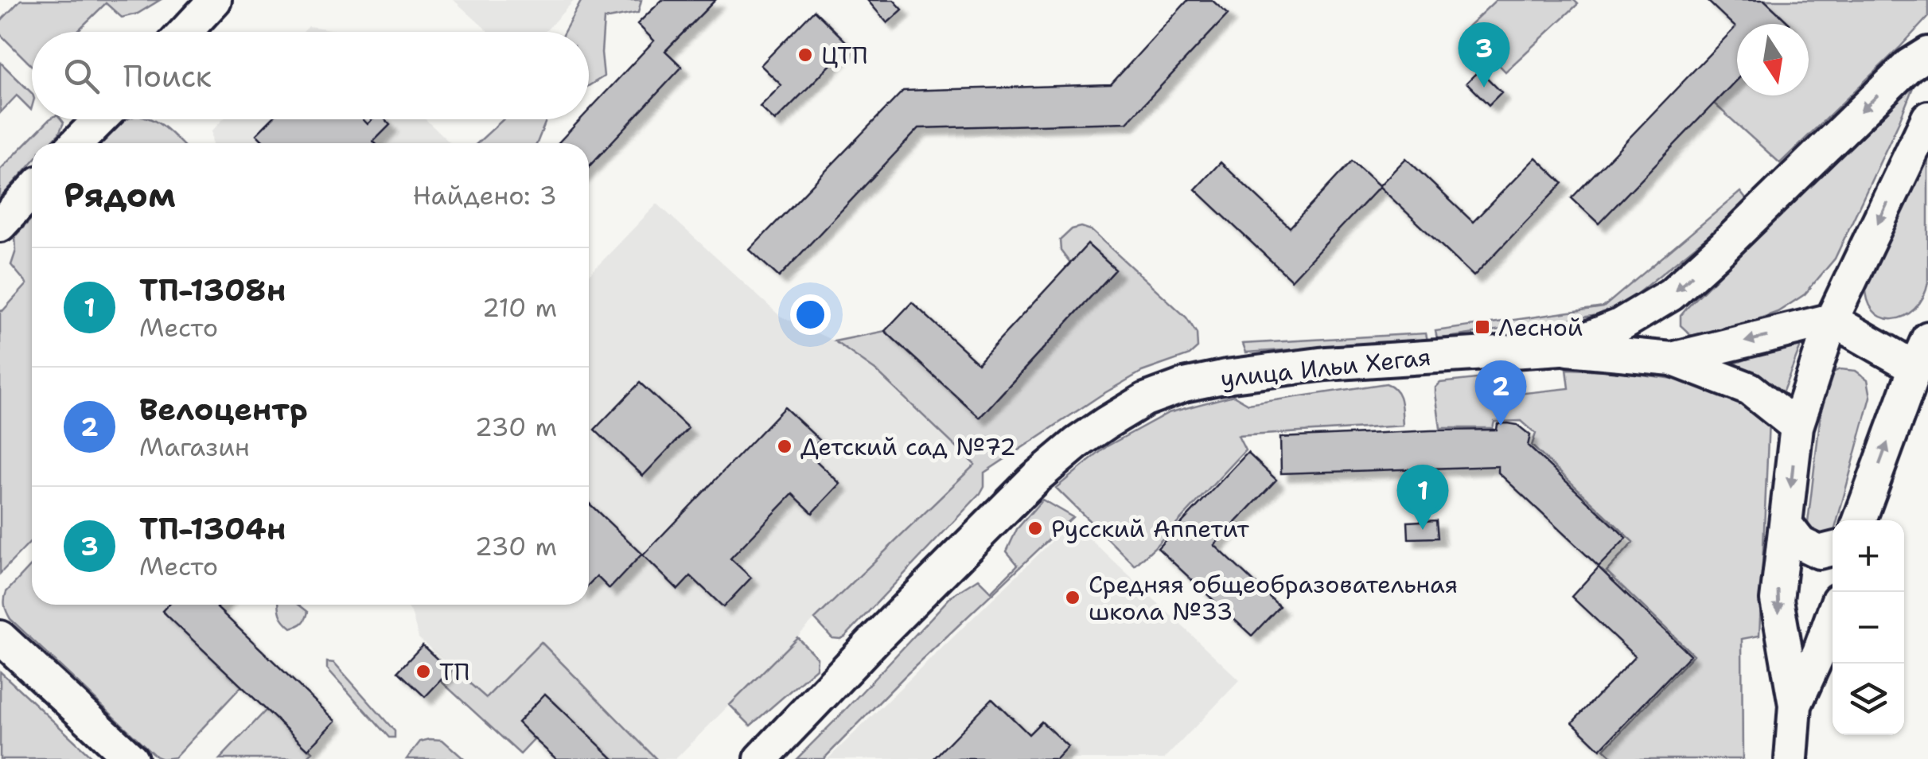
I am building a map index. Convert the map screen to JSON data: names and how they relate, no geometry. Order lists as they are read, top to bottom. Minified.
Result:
{"streets":{"main road":["улица Ильи Хегая"]},"places":{"other":["ЦТП","Детский сад №72","Русский Аппетит","Средняя общеобразовательная школа №33","ТП"],"transit":["Лесной"]},"north":"bottom","page":{"pins":["3","2","1"],"search":"Поиск","heading":["Рядом","Найдено: 3"],"list":[{"mark":"1","name":"ТП-1308н","note":"Место","value":"210 m"},{"mark":"2","name":"Велоцентр","note":"Магазин","value":"230 m"},{"mark":"3","name":"ТП-1304н","note":"Место","value":"230 m"}],"map_buttons":["+","−"]}}
